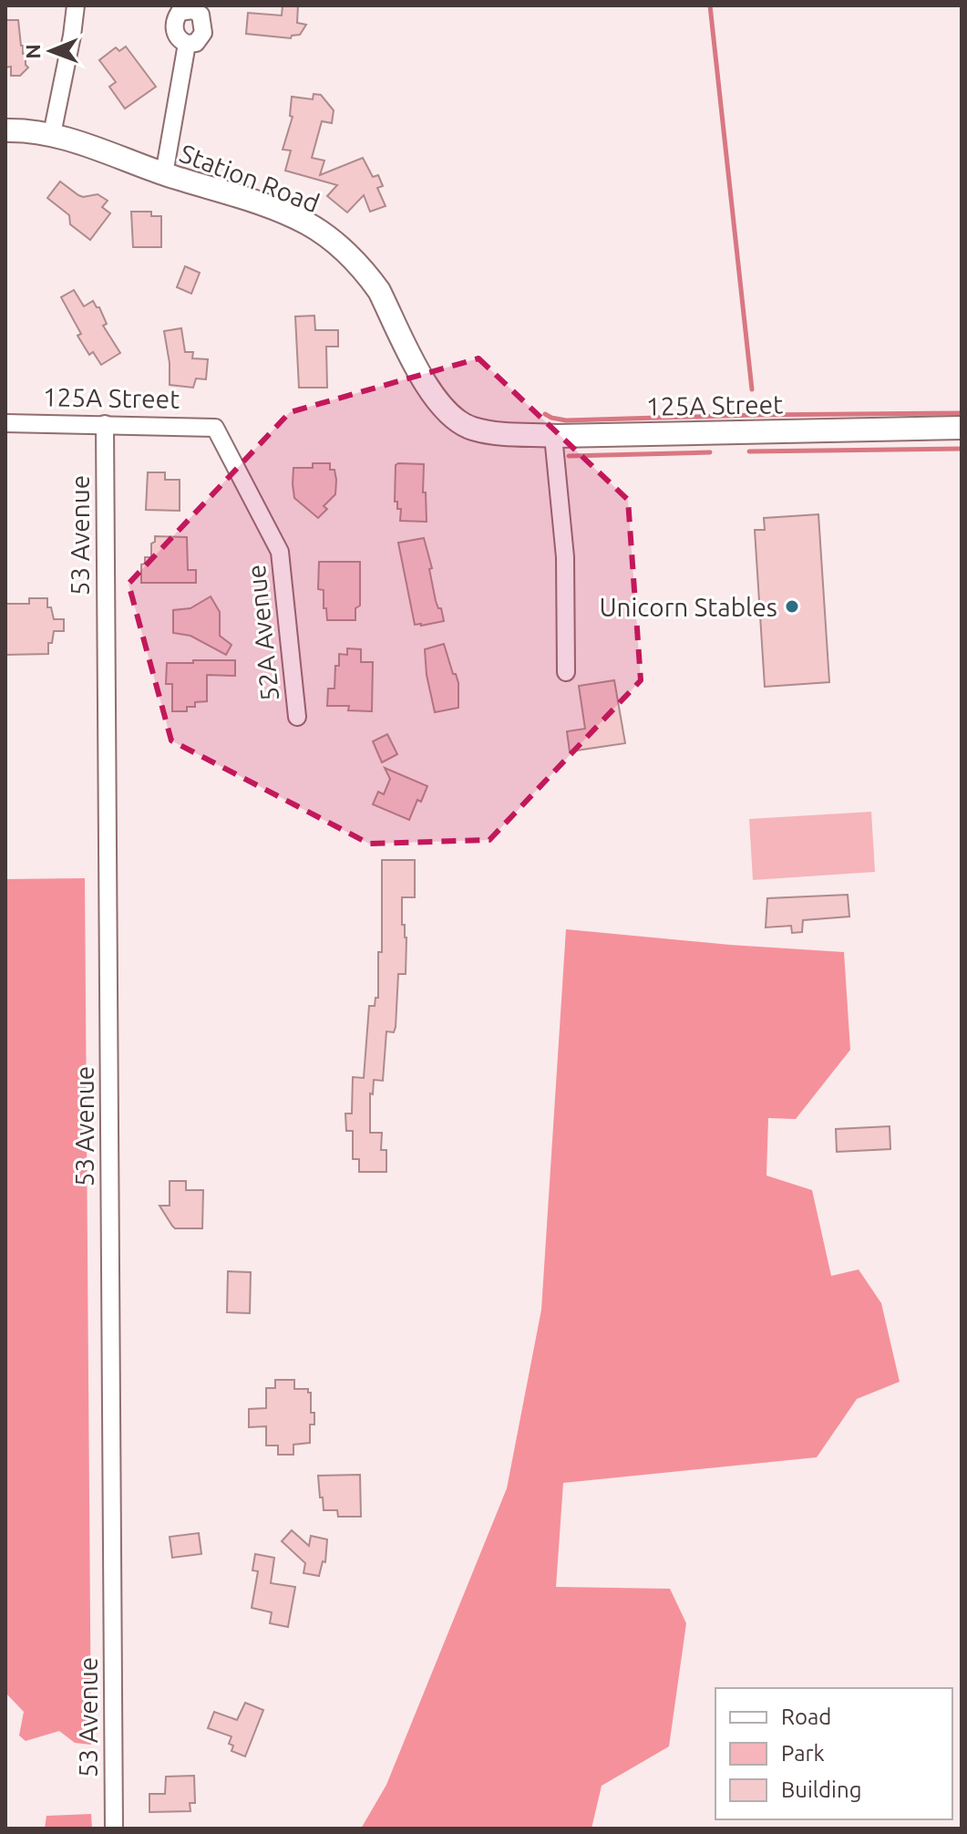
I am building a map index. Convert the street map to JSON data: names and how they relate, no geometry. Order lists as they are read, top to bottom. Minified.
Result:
{"streets":{"street":["Station Road","125A Street","53 Avenue","52A Avenue"]},"crossings":[["Station Road","125A Street"],["125A Street","53 Avenue"],["125A Street","52A Avenue"]],"places":["Unicorn Stables"],"legend":["Road","Park","Building"],"north":"left"}
